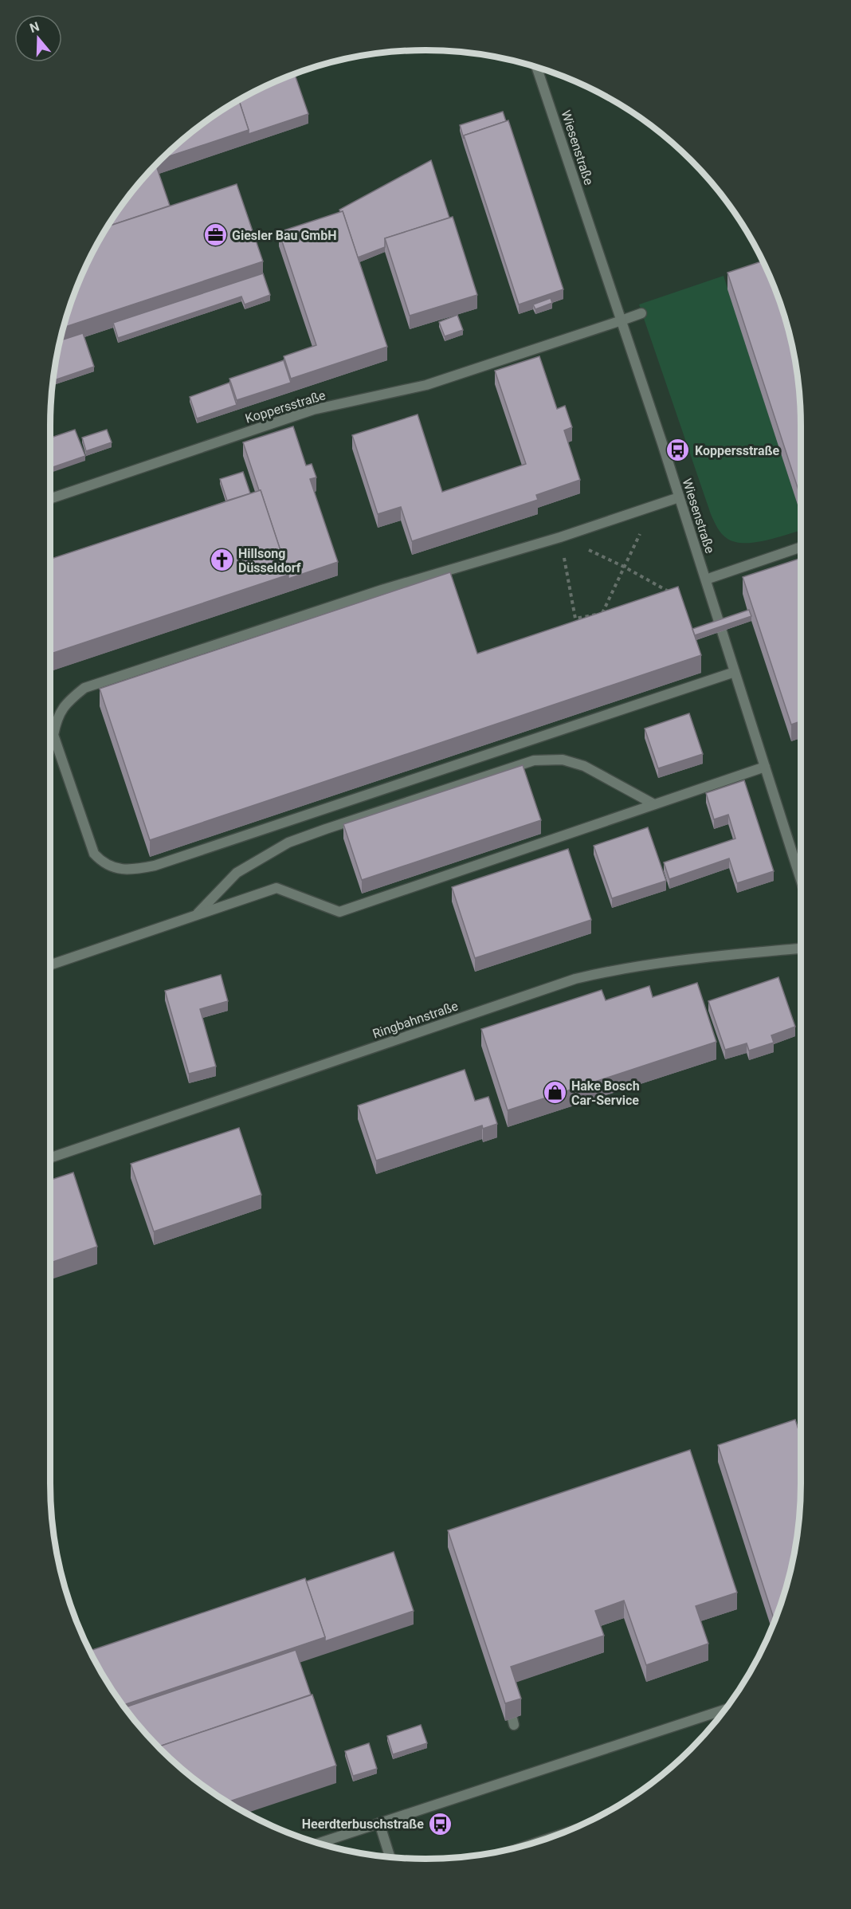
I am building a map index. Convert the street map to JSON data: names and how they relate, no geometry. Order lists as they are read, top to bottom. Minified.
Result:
{"streets":{"street":["Wiesenstraße","Koppersstraße","Ringbahnstraße"]},"crossings":[["Wiesenstraße","Koppersstraße"]],"places":{"office":["Giesler Bau GmbH"],"bus stop":["Koppersstraße","Heerdterbuschstraße"],"church":["Hillsong Düsseldorf"],"shop":["Hake Bosch Car-Service"]},"north":"top"}
